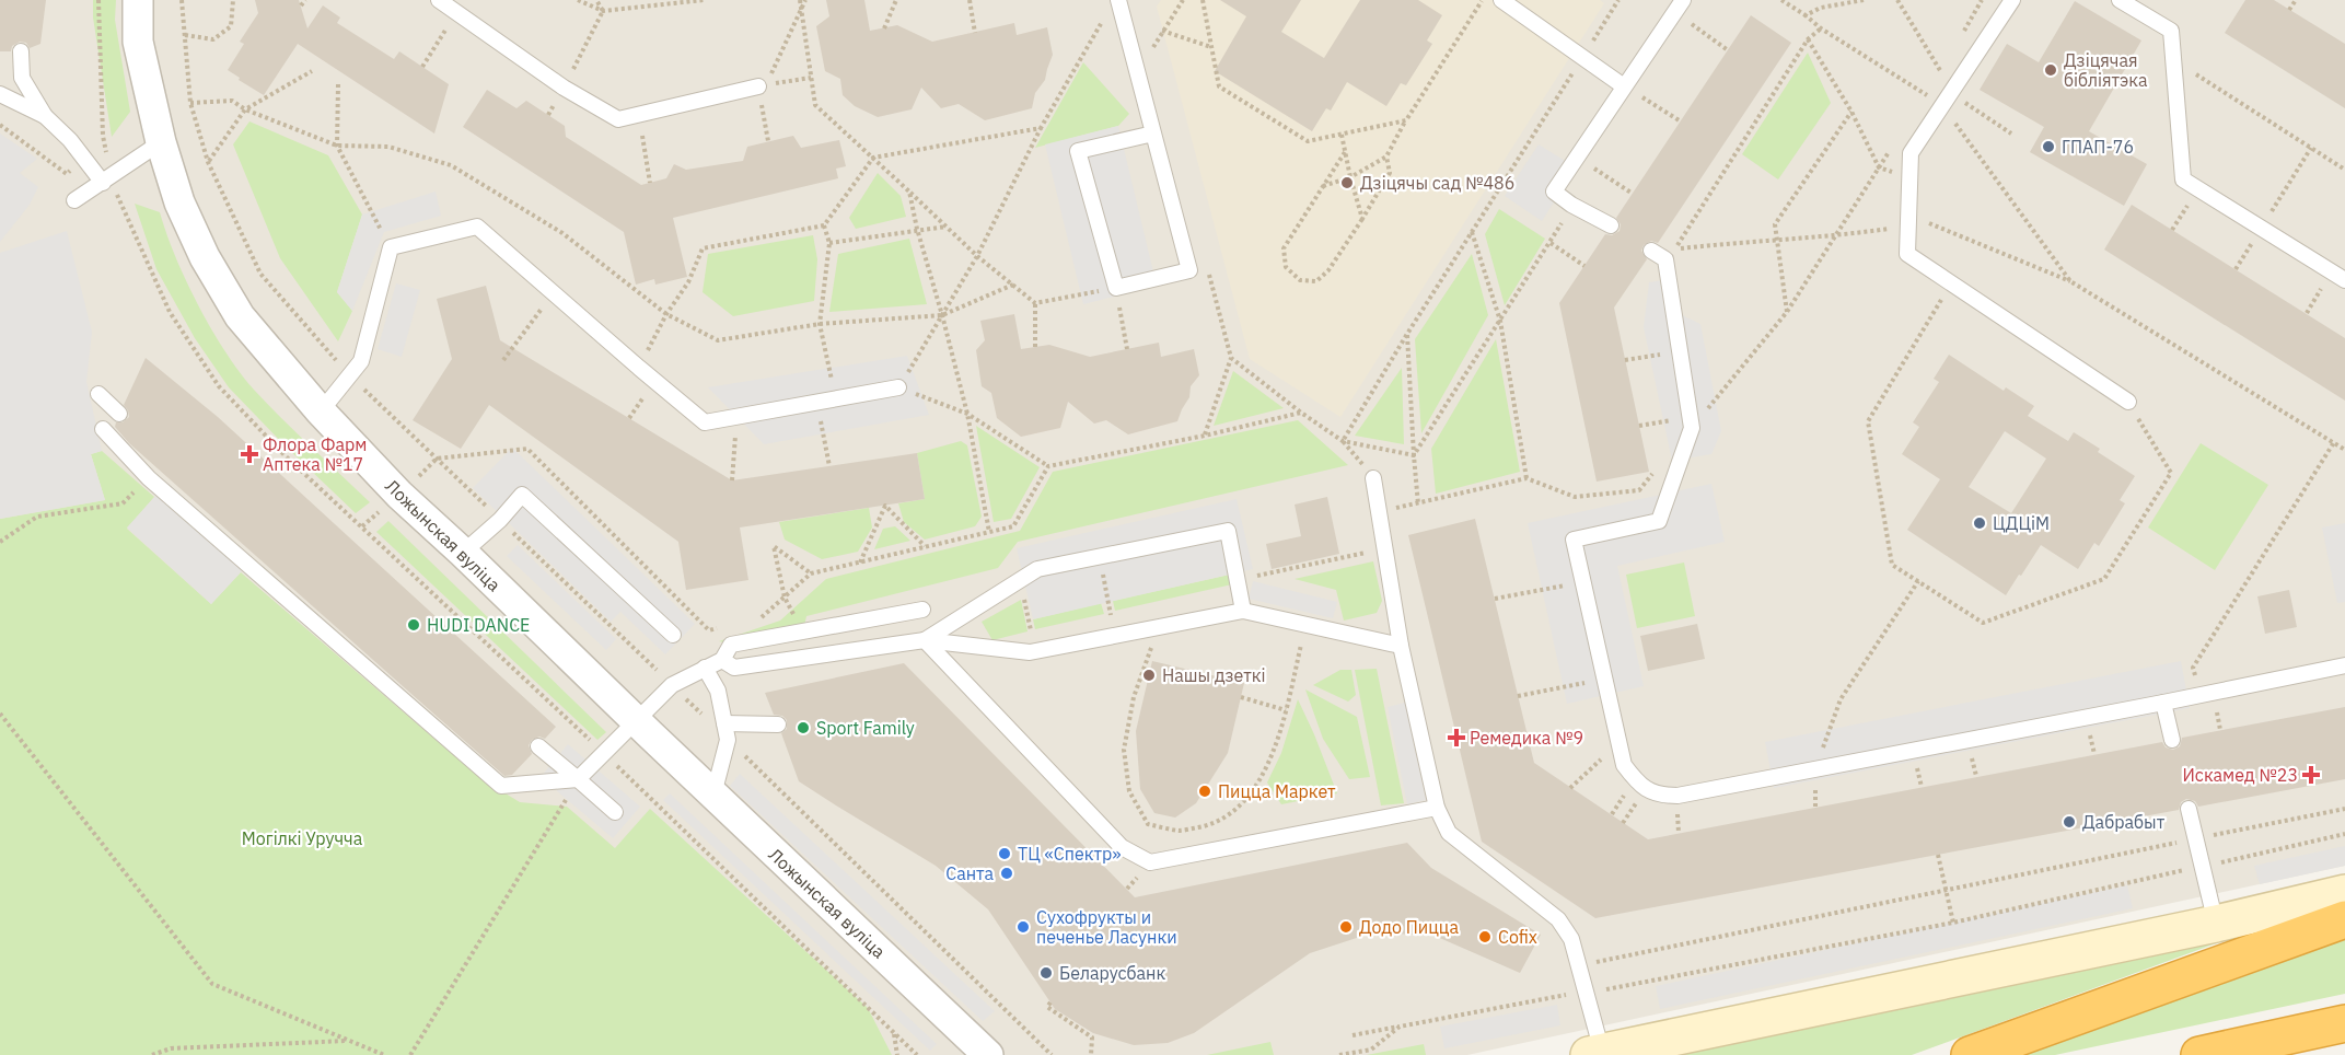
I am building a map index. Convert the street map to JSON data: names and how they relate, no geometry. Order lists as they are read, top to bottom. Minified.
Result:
{"streets":{"street":["Ложынская вуліца"]},"parks":["Могілкі Уручча"],"places":{"other":["Дзіцячая бібліятэка","ГПАП-76","Дзіцячы сад №486","ЦДЦіМ","HUDI DANCE","Нашы дзеткі","Sport Family","Пицца Маркет","Дабрабыт","ТЦ «Спектр»","Санта","Сухофрукты и печенье Ласунки","Додо Пицца","Cofix","Беларусбанк"],"health":["Флора Фарм Аптека №17","Ремедика №9","Искамед №23"]}}
